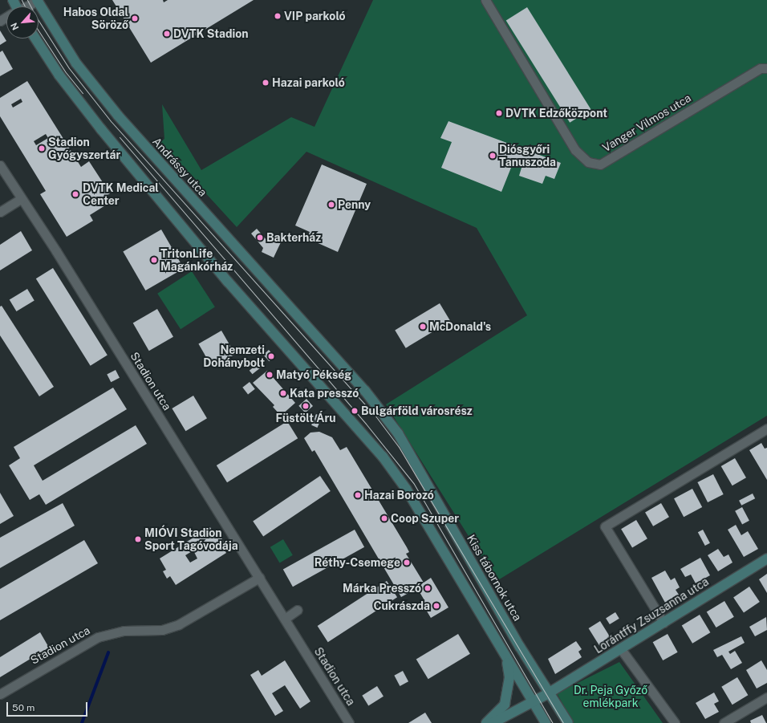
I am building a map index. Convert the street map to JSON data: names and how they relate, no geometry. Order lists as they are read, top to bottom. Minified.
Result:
{"streets":{"main road":["Andrássy utca","Kiss tábornok utca","Lorántffy Zsuzsanna utca"],"street":["Vanger Vilmos utca","Stadion utca"]},"crossings":[["Andrássy utca","Kiss tábornok utca"],["Kiss tábornok utca","Lorántffy Zsuzsanna utca"]],"parks":["Dr. Peja Győző emlékpark"],"places":["VIP parkoló","Habos Oldal Söröző","DVTK Stadion","Hazai parkoló","DVTK Edzőközpont","Stadion Gyógyszertár","Diósgyőri Tanuszoda","DVTK Medical Center","Penny","Bakterház","TritonLife Magánkórház","McDonald's","Nemzeti Dohánybolt","Matyó Pékség","Kata presszó","Füstölt Áru","Bulgárföld városrész","Hazai Borozó","Coop Szuper","MIÓVI Stadion Sport Tagóvodája","Réthy-Csemege","Márka Presszó","Cukrászda"],"scale_bar":"50 m","north":"bottom left"}
